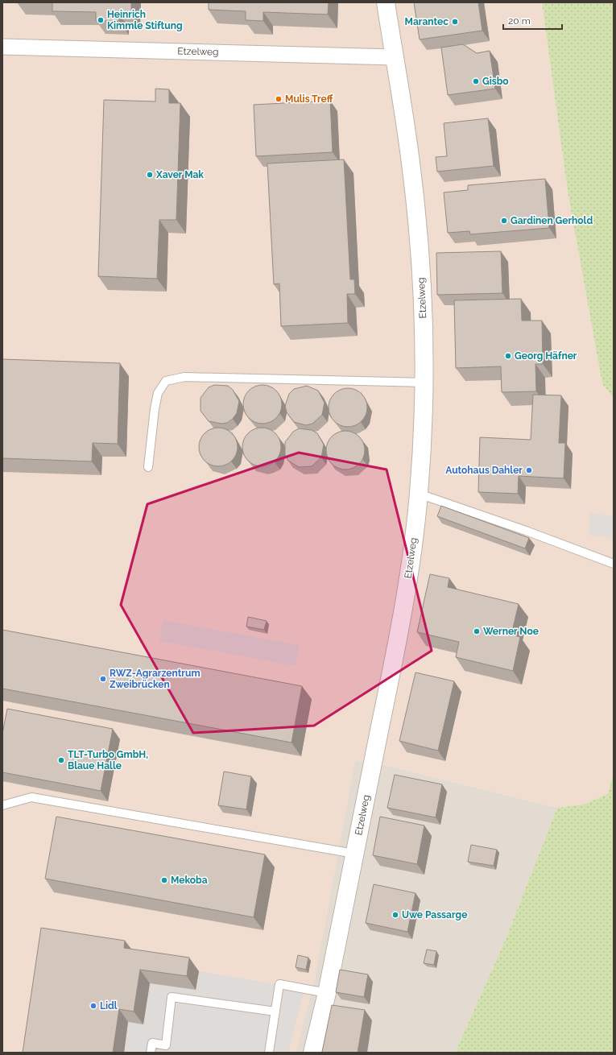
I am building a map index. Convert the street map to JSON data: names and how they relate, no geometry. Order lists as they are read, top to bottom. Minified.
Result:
{"streets":{"street":["Etzelweg"]},"places":["Heinrich Kimmle Stiftung","Marantec","Gisbo","Mulis Treff","Xaver Mak","Gardinen Gerhold","Georg Häfner","Autohaus Dahler","Werner Noe","RWZ-Agrarzentrum Zweibrücken","TLT-Turbo GmbH, Blaue Halle","Mekoba","Uwe Passarge","Lidl"],"scale_bar":"20 m"}
